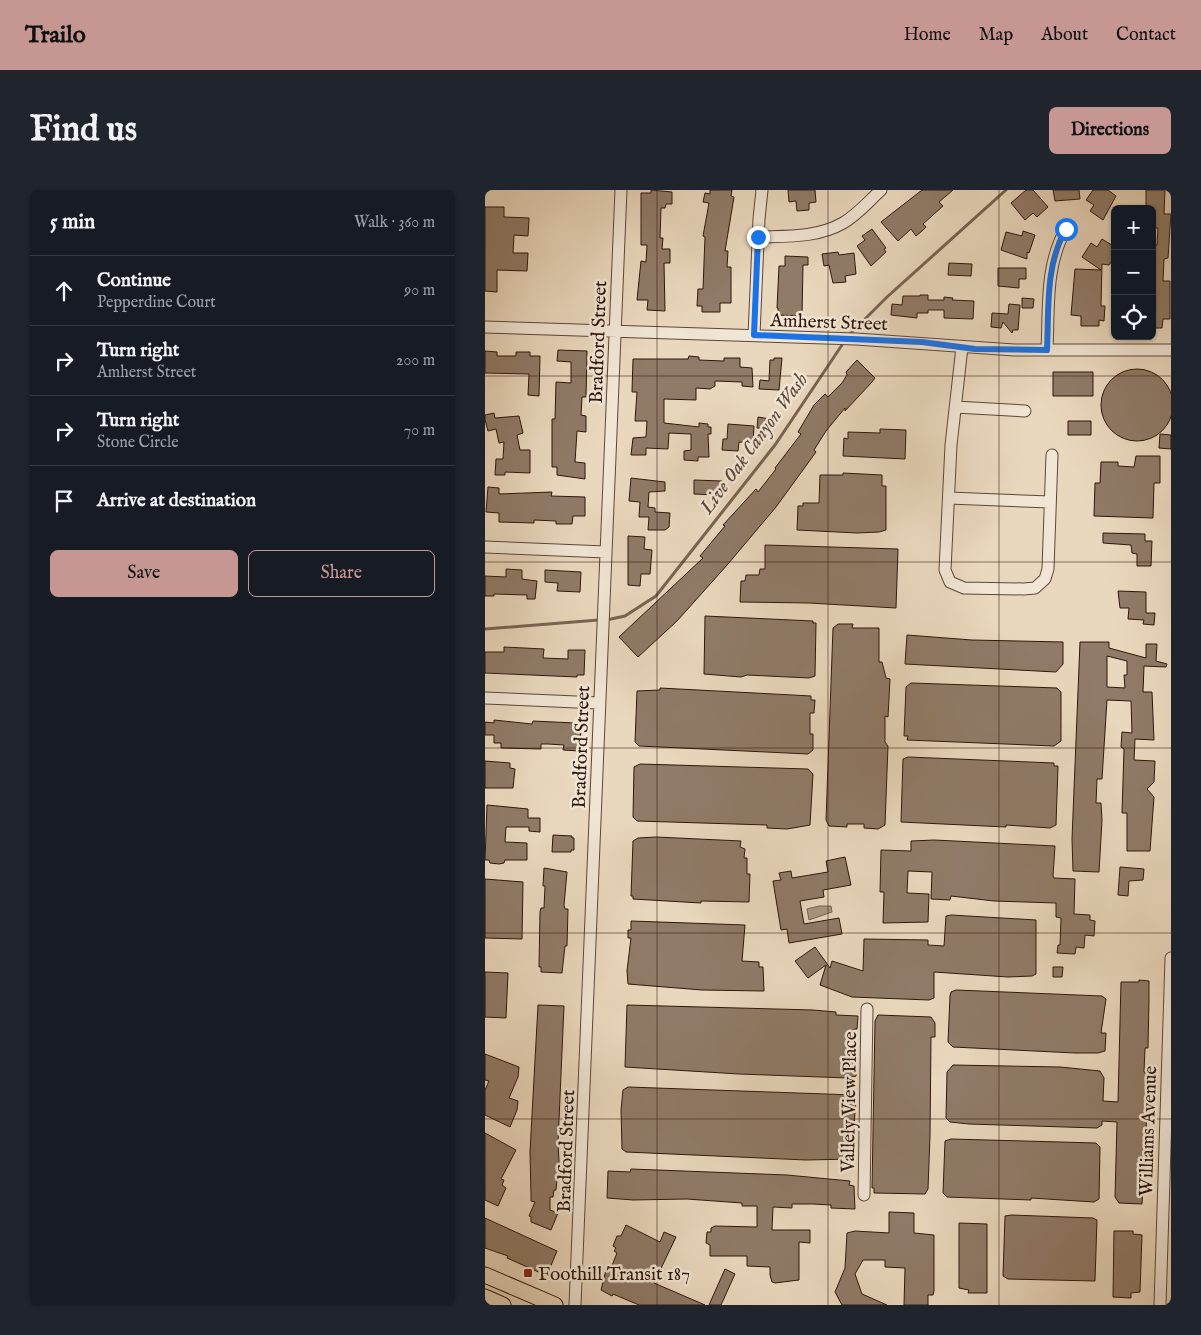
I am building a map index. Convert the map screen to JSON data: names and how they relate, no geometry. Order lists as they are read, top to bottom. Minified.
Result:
{"streets":{"street":["Amherst Street","Bradford Street","Vallely View Place","Williams Avenue"]},"crossings":[["Amherst Street","Bradford Street"]],"water":["Live Oak Canyon Wash"],"places":{"transit":["Foothill Transit 187"]},"page":{"header":"Trailo","nav":["Home","Map","About","Contact"],"buttons":["Directions",["Save","Share"]],"title":"Find us","heading":["5 min","Walk · 360 m"],"map_buttons":["+","−"],"list":[["Continue","Pepperdine Court","90 m"],["Turn right","Amherst Street","200 m"],["Turn right","Stone Circle","70 m"],"Arrive at destination"]}}
